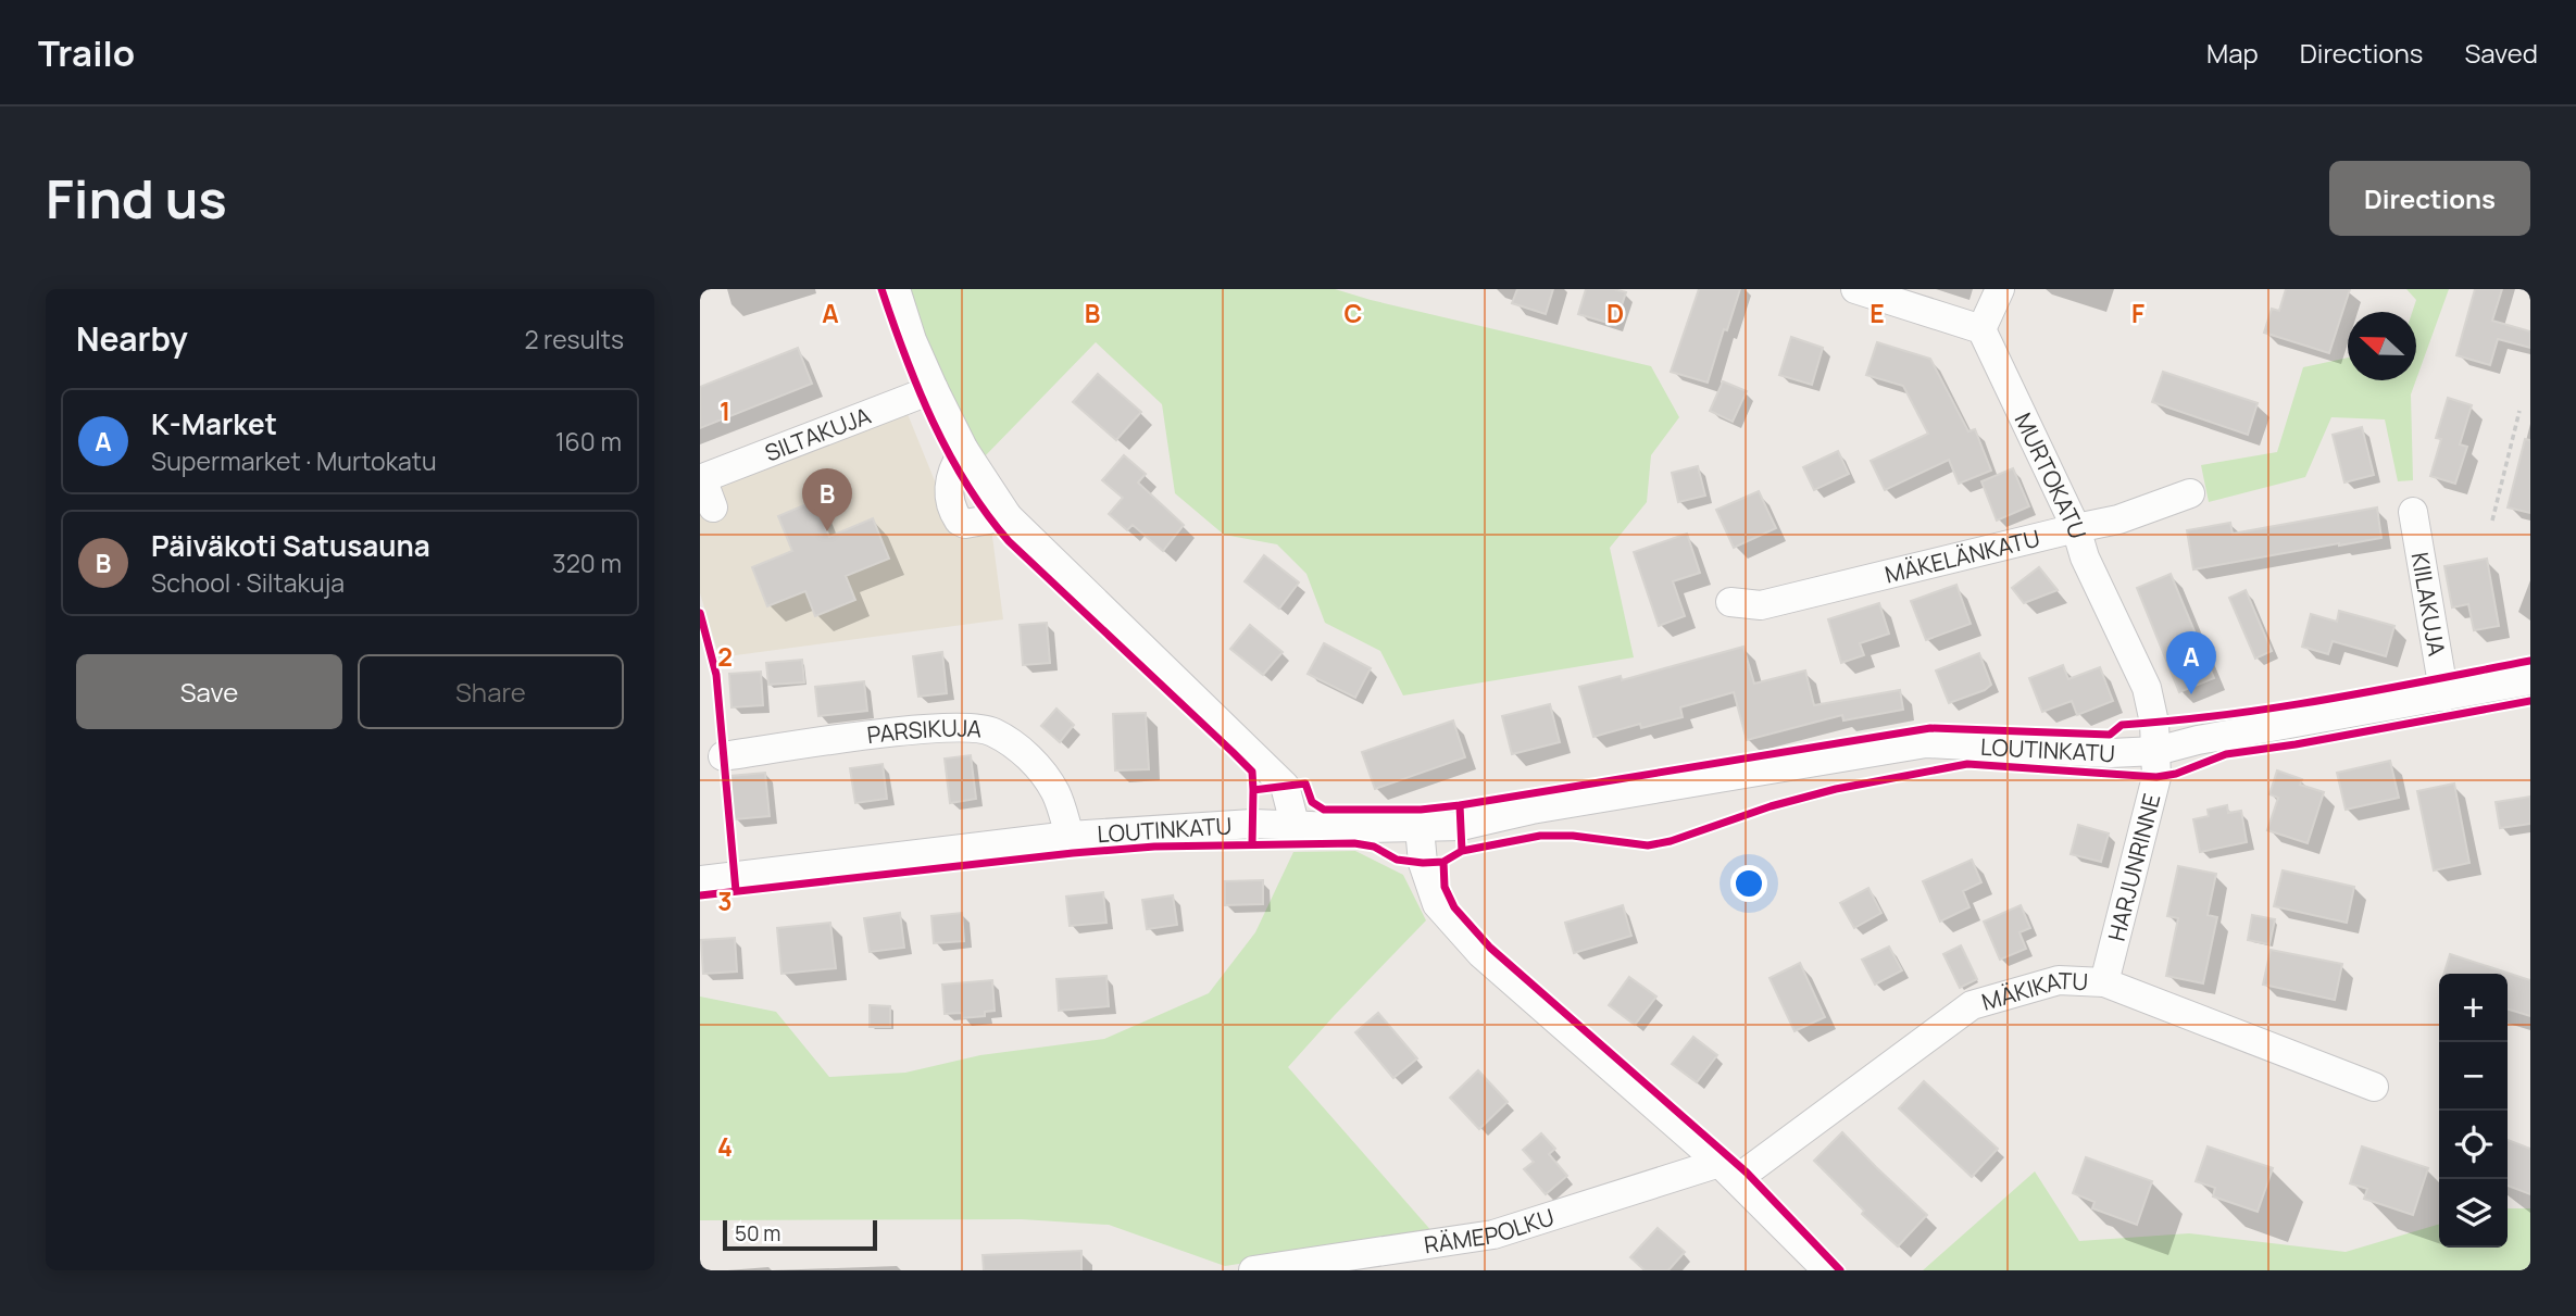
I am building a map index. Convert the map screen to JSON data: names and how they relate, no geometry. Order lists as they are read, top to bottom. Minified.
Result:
{"streets":{"street":["SILTAKUJA","MURTOKATU","MÄKELÄNKATU","KIILAKUJA","PARSIKUJA","LOUTINKATU","HARJUNRINNE","MÄKIKATU","RÄMEPOLKU"]},"crossings":[["MURTOKATU","MÄKELÄNKATU"],["MURTOKATU","LOUTINKATU"],["MURTOKATU","HARJUNRINNE"],["KIILAKUJA","LOUTINKATU"],["PARSIKUJA","LOUTINKATU"],["LOUTINKATU","HARJUNRINNE"],["HARJUNRINNE","MÄKIKATU"],["MÄKIKATU","RÄMEPOLKU"]],"scale_bar":"50 m","north":"left","page":{"header":"Trailo","nav":["Map","Directions","Saved"],"buttons":["Directions",["Save","Share"]],"title":"Find us","heading":["Nearby","2 results"],"list":[{"mark":"A","name":"K-Market","note":"Supermarket · Murtokatu","value":"160 m"},{"mark":"B","name":"Päiväkoti Satusauna","note":"School · Siltakuja","value":"320 m"}],"pins":["B","A"],"map_buttons":["+","−"],"scale":"50 m"},"grid":{"columns":["A","B","C","D","E","F"],"rows":["1","2","3","4"]}}
